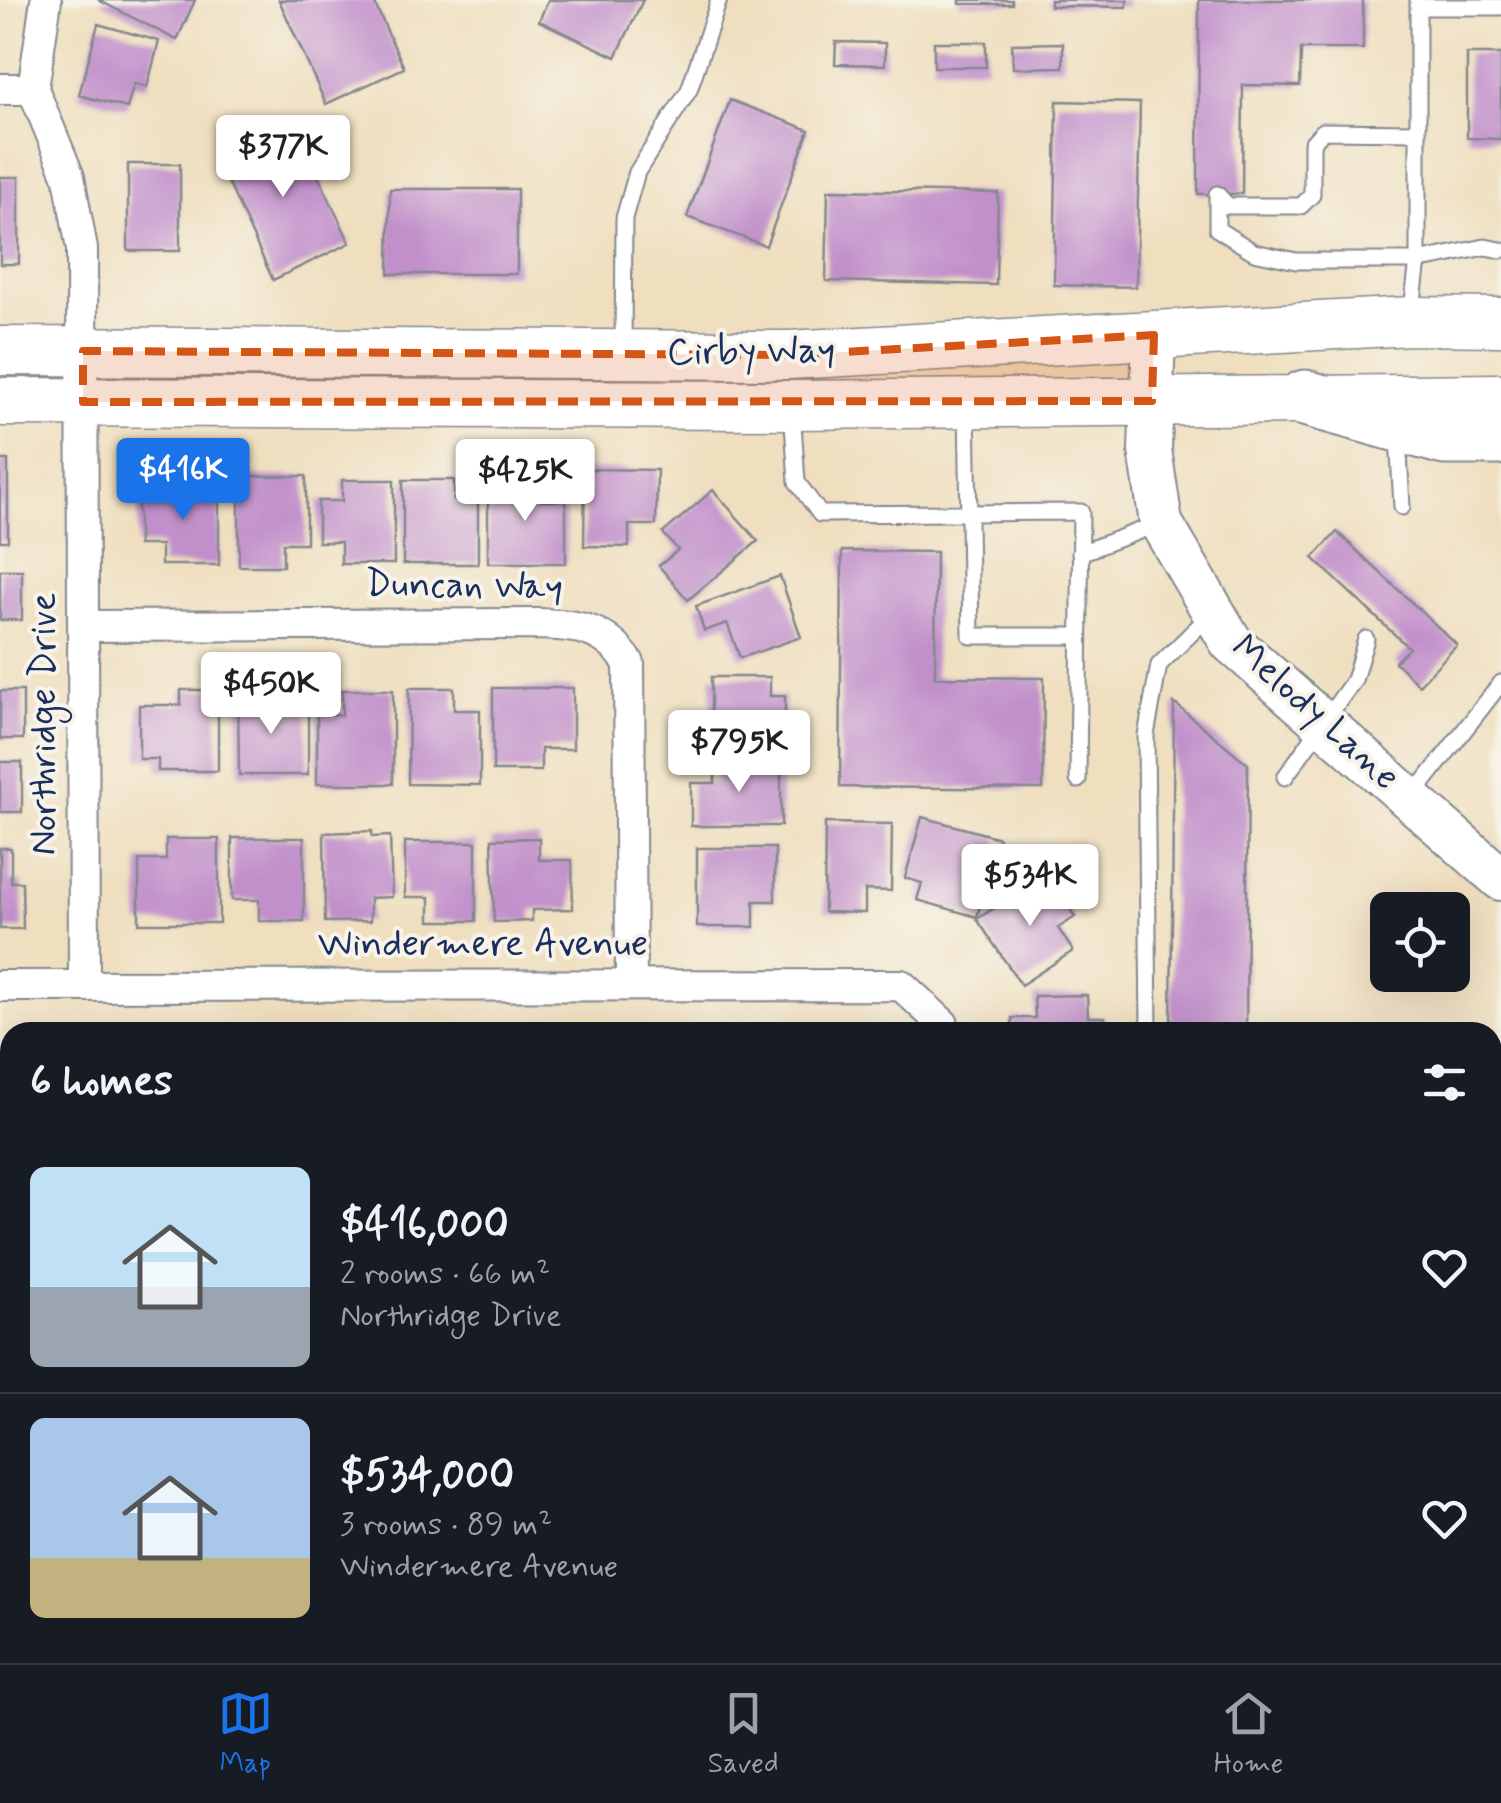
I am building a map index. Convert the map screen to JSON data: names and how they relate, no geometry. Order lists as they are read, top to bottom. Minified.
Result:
{"streets":{"main road":["Cirby Way"],"street":["Duncan Way","Melody Lane","Northridge Drive","Windermere Avenue"]},"crossings":[["Cirby Way","Melody Lane"],["Cirby Way","Northridge Drive"],["Duncan Way","Northridge Drive"],["Duncan Way","Windermere Avenue"],["Northridge Drive","Windermere Avenue"]],"page":{"price":["$377K","$416K","$425K","$450K","$795K","$534K"],"heading":"6 homes","list":[{"name":"$416,000","note":"2 rooms · 66 m² · Northridge Drive"},{"name":"$534,000","note":"3 rooms · 89 m² · Windermere Avenue"}],"tabs":["Map","Saved","Home"]}}
